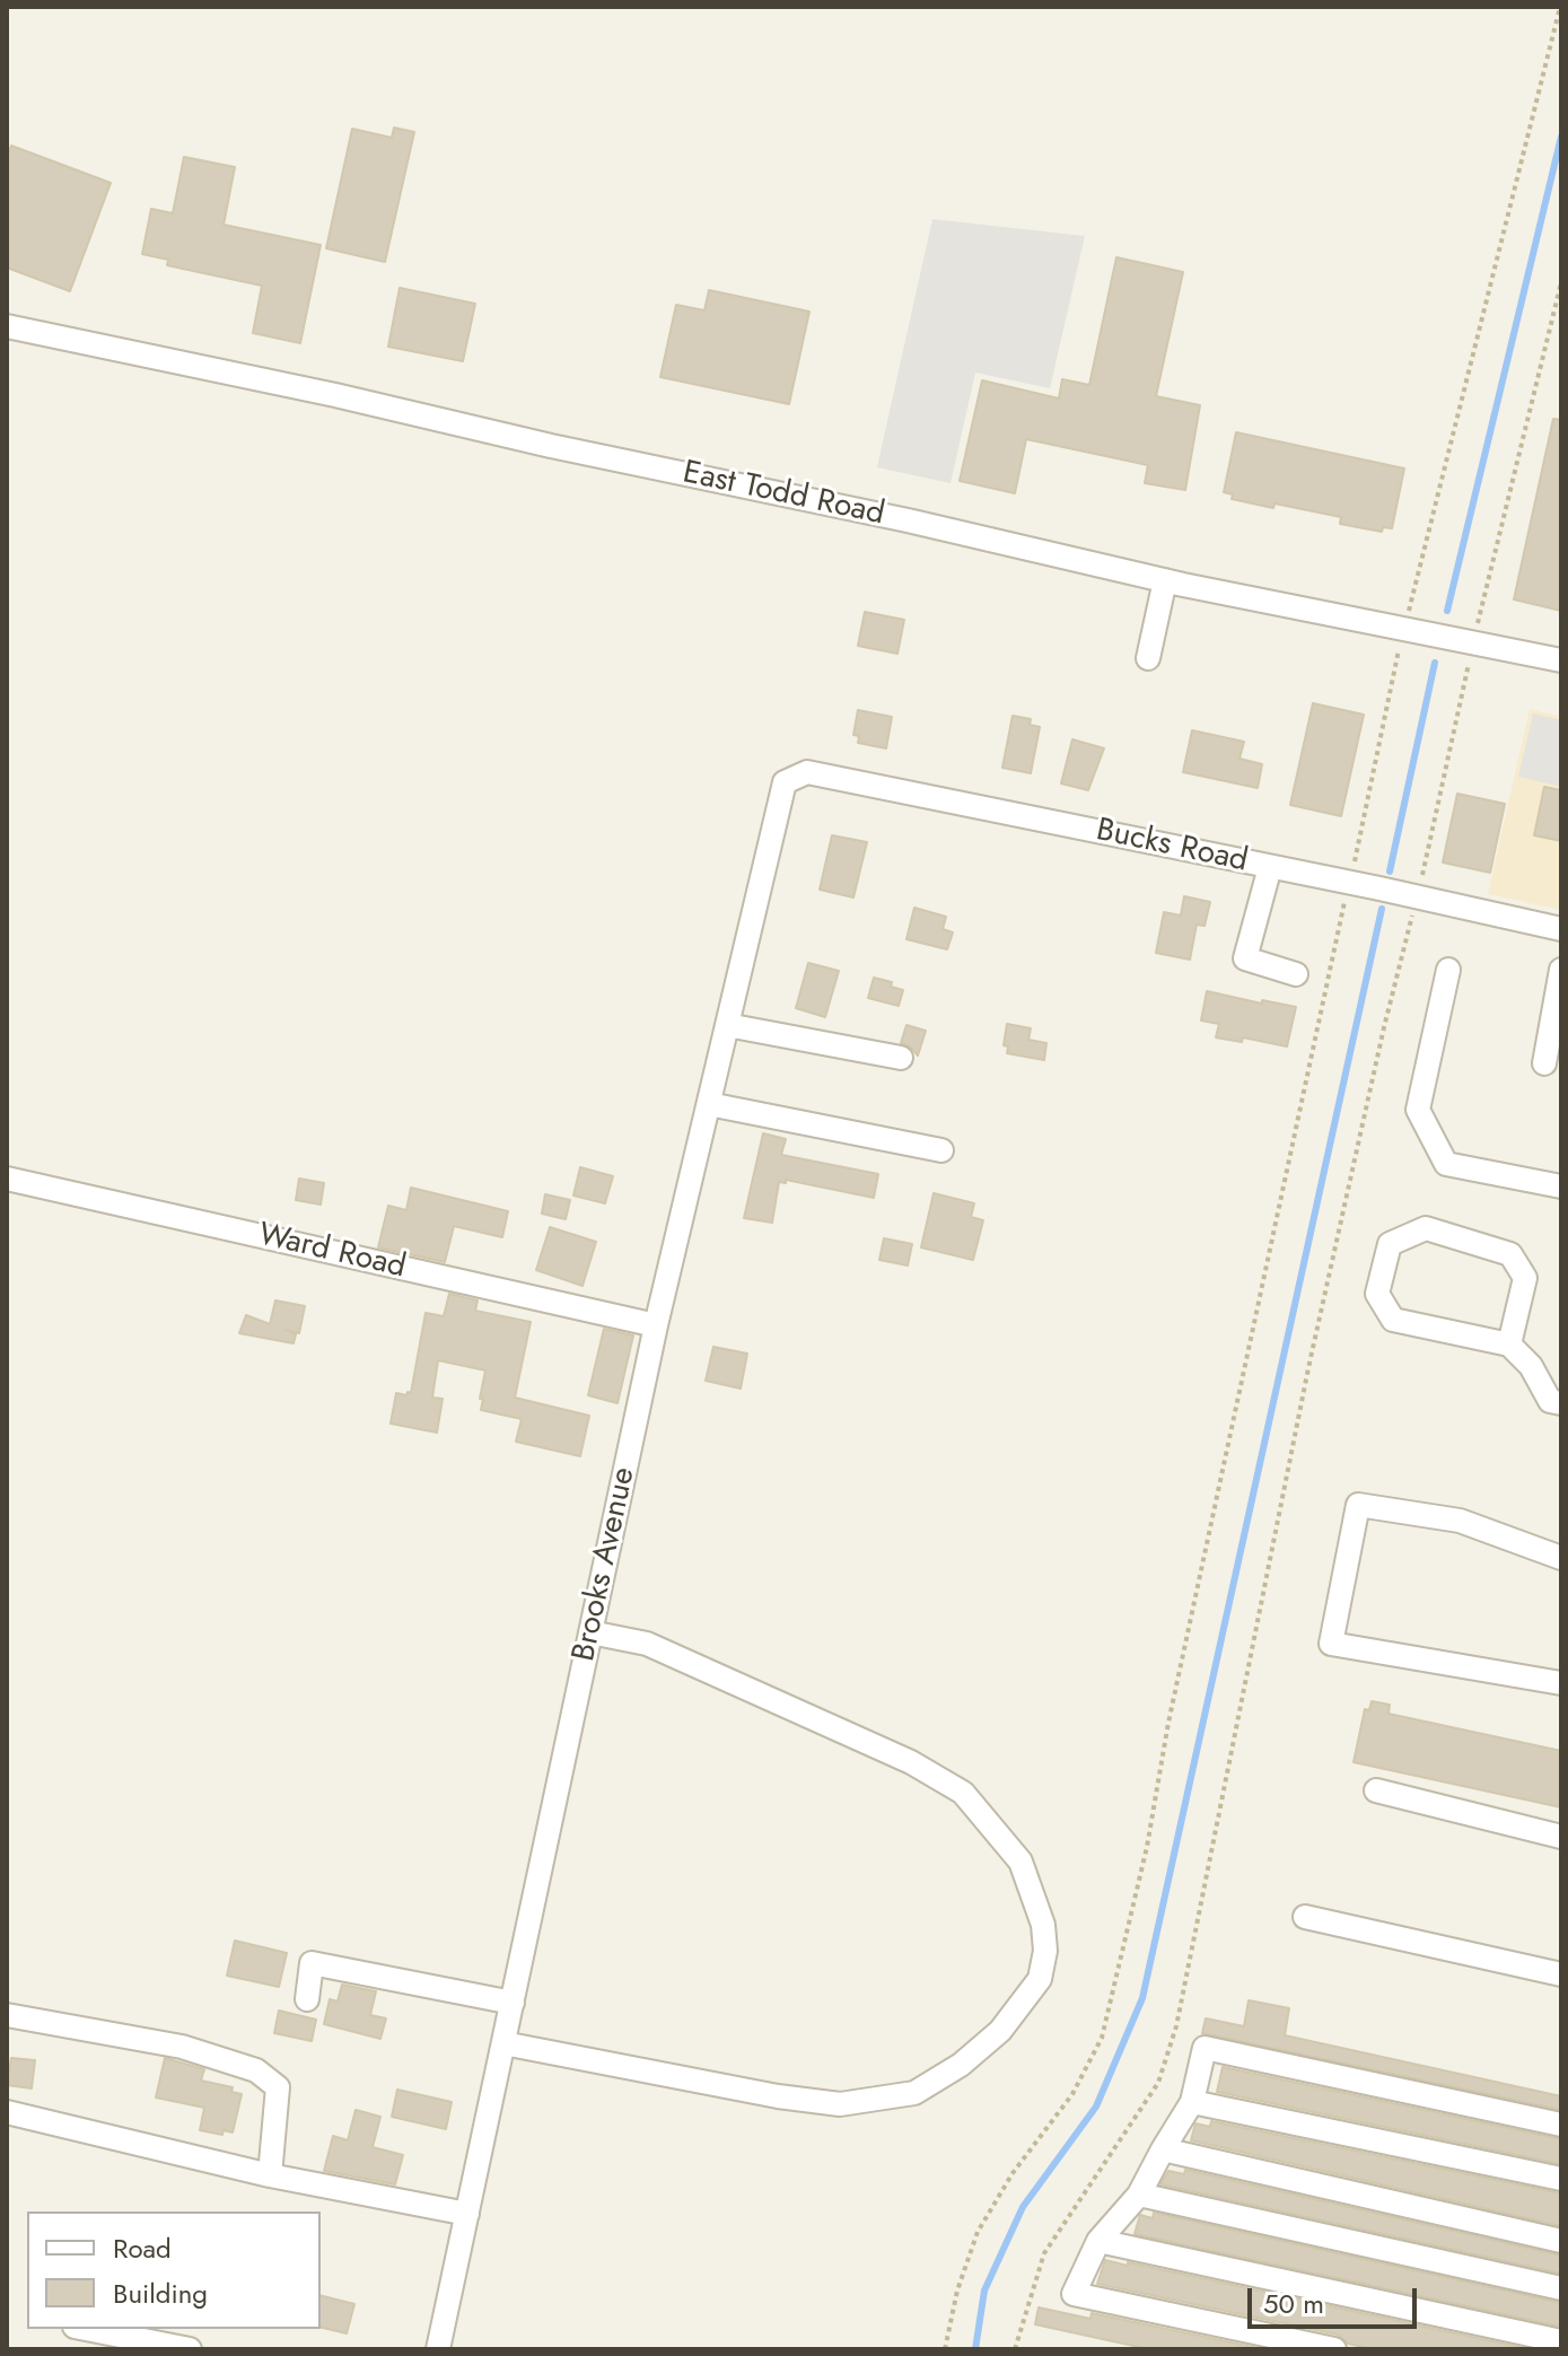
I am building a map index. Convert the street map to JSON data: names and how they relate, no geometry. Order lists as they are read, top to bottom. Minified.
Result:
{"streets":{"street":["East Todd Road","Bucks Road","Ward Road","Brooks Avenue"]},"crossings":[["Bucks Road","Brooks Avenue"],["Ward Road","Brooks Avenue"]],"legend":["Road","Building"],"scale_bar":"50 m"}
